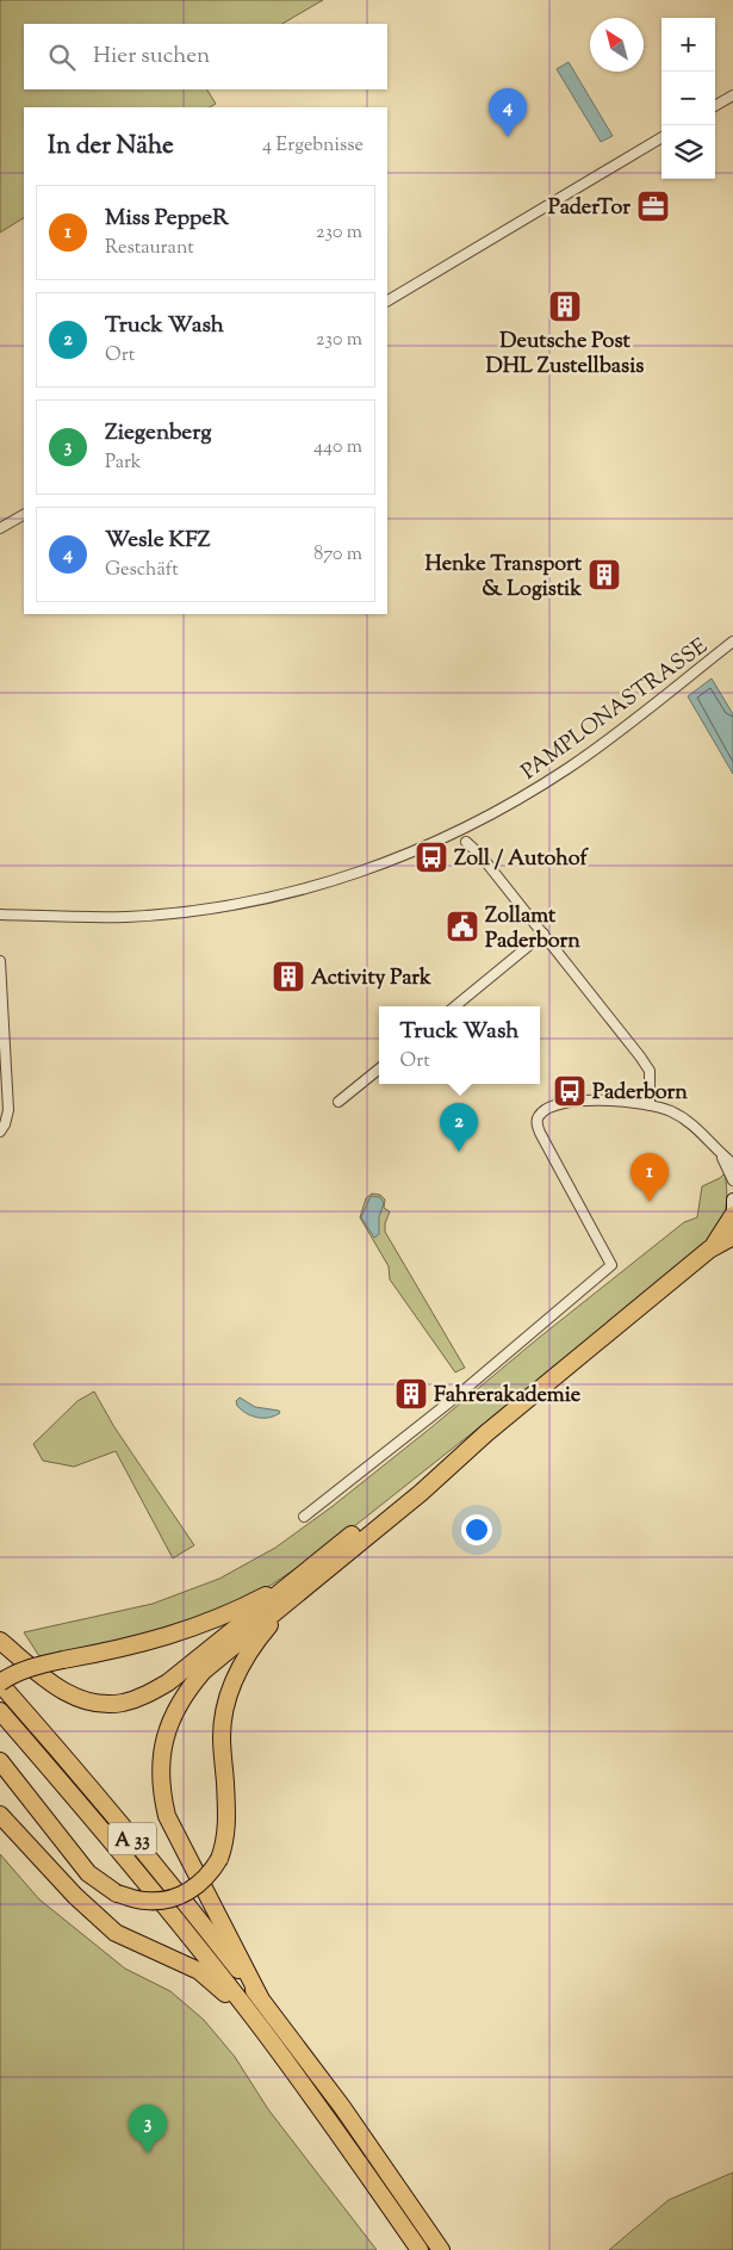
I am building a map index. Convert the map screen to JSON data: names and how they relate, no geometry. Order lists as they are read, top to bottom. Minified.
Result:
{"streets":{"highway":["A 33"],"street":["PAMPLONASTRASSE"]},"places":{"office":["PaderTor"],"building":["Deutsche Post DHL Zustellbasis","Henke Transport & Logistik","Activity Park","Fahrerakademie"],"bus stop":["Zoll / Autohof","Paderborn"],"public building":["Zollamt Paderborn"]},"north":"top left","page":{"map_buttons":["+","−"],"search":"Hier suchen","pins":["4","2","1","3"],"heading":["In der Nähe","4 Ergebnisse"],"list":[{"mark":"1","name":"Miss PeppeR","note":"Restaurant","value":"230 m"},{"mark":"2","name":"Truck Wash","note":"Ort","value":"230 m"},{"mark":"3","name":"Ziegenberg","note":"Park","value":"440 m"},{"mark":"4","name":"Wesle KFZ","note":"Geschäft","value":"870 m"}],"popup":["Truck Wash","Ort"]}}
